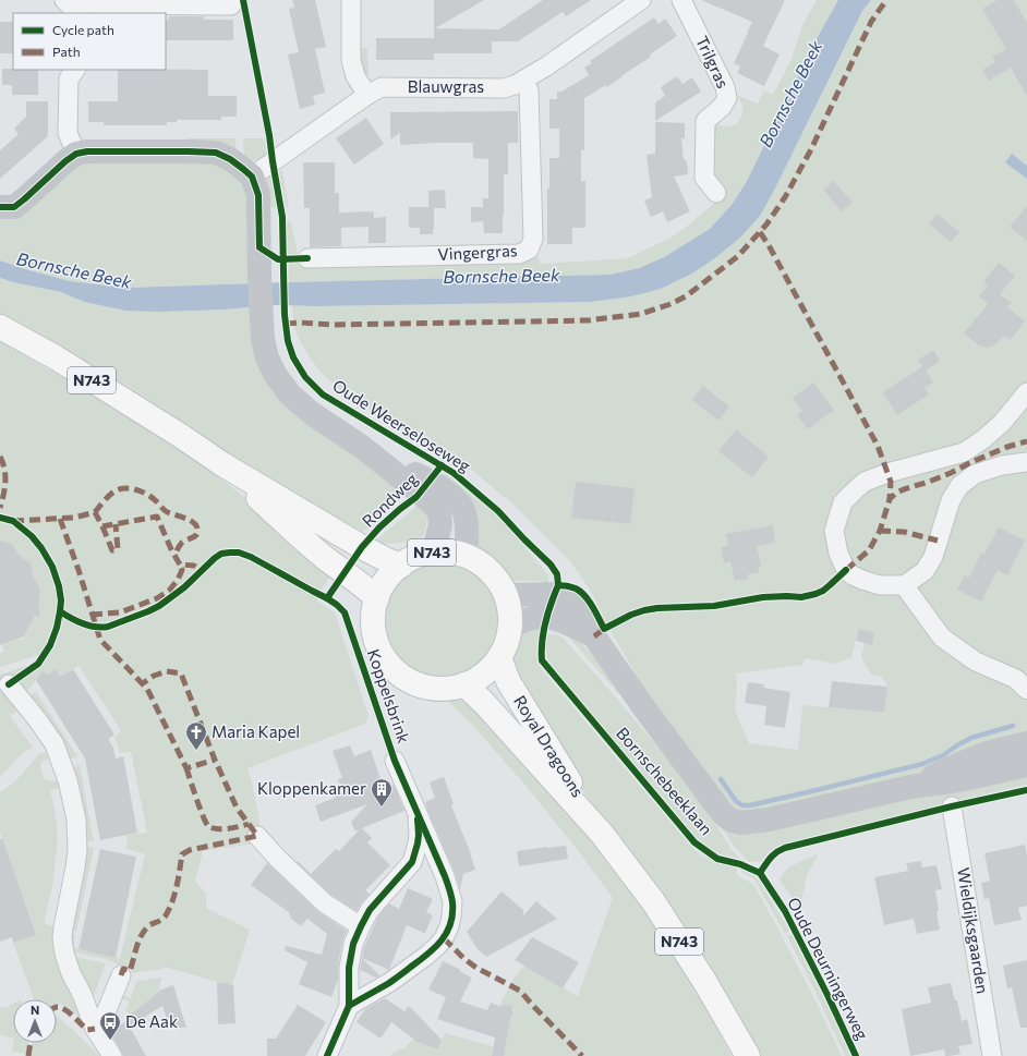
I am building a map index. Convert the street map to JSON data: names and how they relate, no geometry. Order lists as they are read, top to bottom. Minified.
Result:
{"streets":{"main road":["N743","Royal Dragoons"],"street":["Trilgras","Blauwgras","Vingergras","Koppelsbrink","Bornschebeeklaan","Wieldijksgaarden"],"cycle path":["Oude Weerseloseweg","Oude Deurningerweg"]},"crossings":[["Blauwgras","Vingergras"],["N743","Royal Dragoons"],["N743","Bornschebeeklaan"],["Royal Dragoons","Bornschebeeklaan"]],"water":["Bornsche Beek"],"places":{"church":["Maria Kapel"],"building":["Kloppenkamer"],"bus stop":["De Aak"]},"legend":["Cycle path","Path"],"north":"top"}
